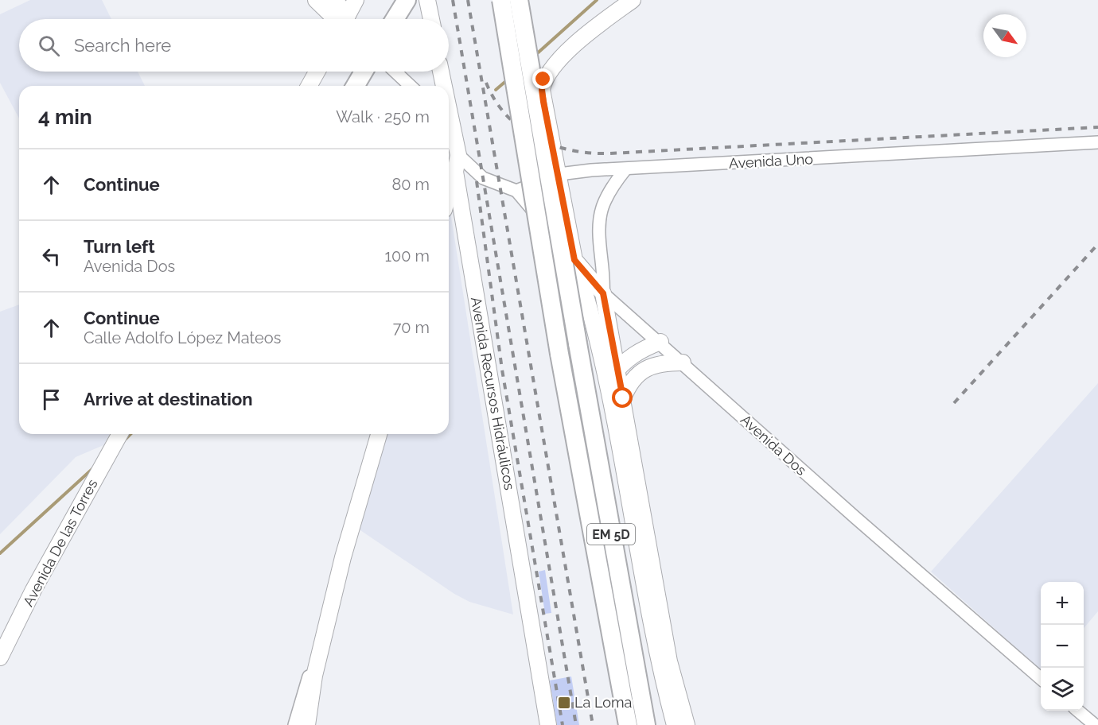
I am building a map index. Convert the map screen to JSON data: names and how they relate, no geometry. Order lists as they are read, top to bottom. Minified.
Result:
{"streets":{"highway":["EM 5D"],"main road":["Avenida Recursos Hidráulicos","Avenida Dos","Avenida De las Torres"],"street":["Avenida Uno"]},"places":{"transit":["La Loma"]},"north":"bottom right","page":{"search":"Search here","heading":["4 min","Walk · 250 m"],"list":[["Continue","80 m"],["Turn left","Avenida Dos","100 m"],["Continue","Calle Adolfo López Mateos","70 m"],"Arrive at destination"],"map_buttons":["+","−"]}}
